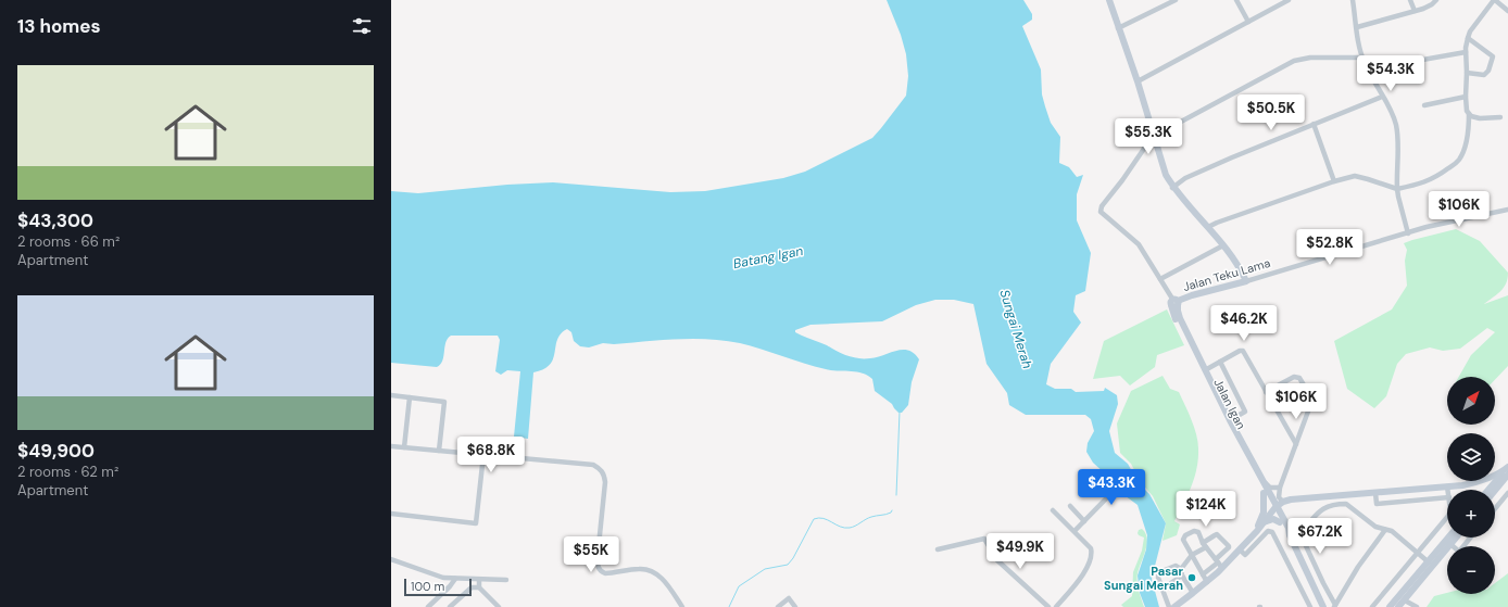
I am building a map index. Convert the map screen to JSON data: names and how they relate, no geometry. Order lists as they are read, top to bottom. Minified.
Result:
{"streets":{"street":["Jalan Teku Lama","Jalan Igan"]},"crossings":[["Jalan Teku Lama","Jalan Igan"]],"water":["Batang Igan","Sungai Merah"],"places":["Pasar Sungai Merah"],"scale_bar":"100 m","north":"top right","page":{"heading":"13 homes","list":[{"name":"$43,300","note":"2 rooms · 66 m² · Apartment"},{"name":"$49,900","note":"2 rooms · 62 m² · Apartment"}],"price":["$54.3K","$50.5K","$55.3K","$106K","$52.8K","$46.2K","$106K","$68.8K","$43.3K","$124K","$67.2K","$49.9K","$55K"],"map_buttons":["+","−"],"scale":"100 m"}}
